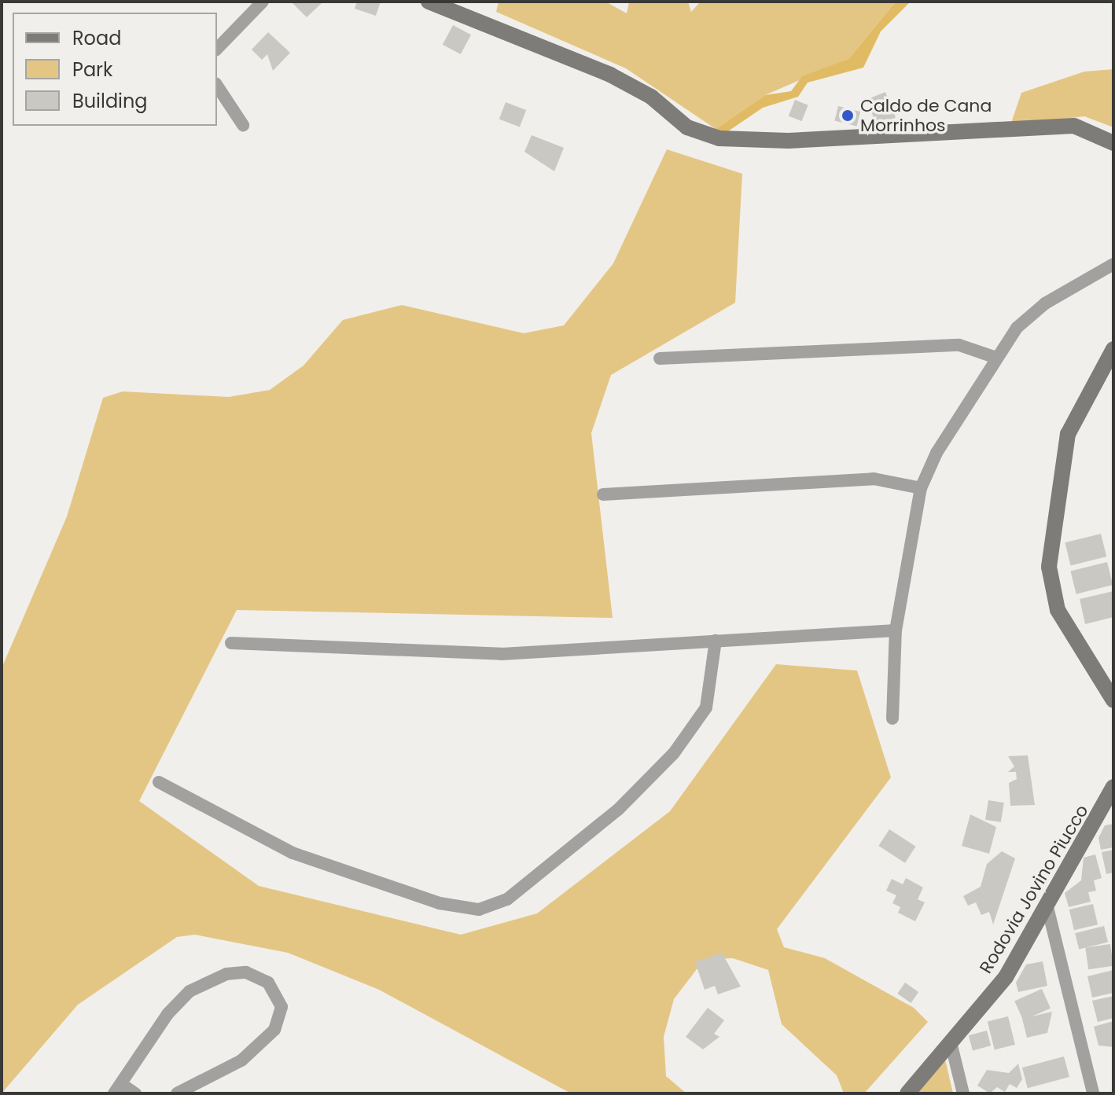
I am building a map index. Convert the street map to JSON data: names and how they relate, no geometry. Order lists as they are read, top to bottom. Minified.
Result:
{"streets":{"main road":["Rodovia Jovino Piucco"]},"places":["Caldo de Cana Morrinhos"],"legend":["Road","Park","Building"]}
